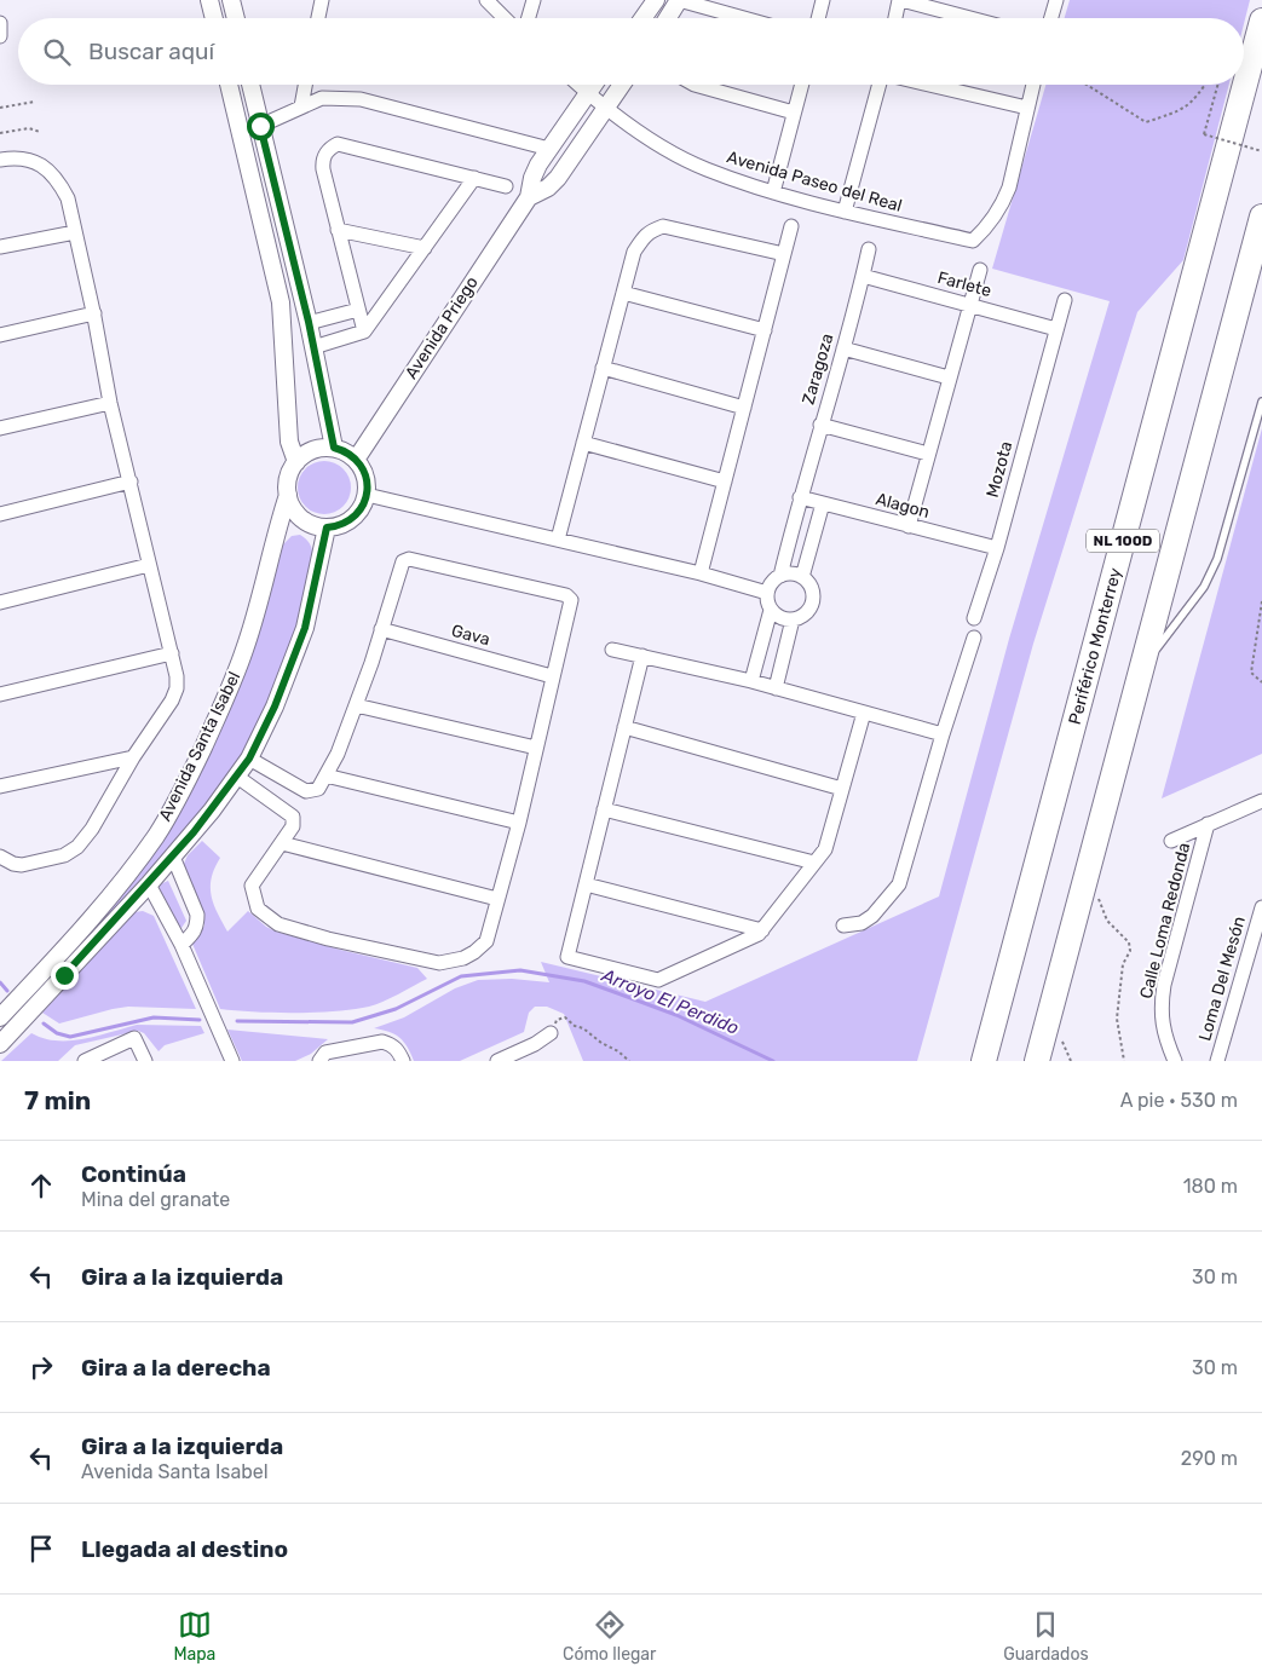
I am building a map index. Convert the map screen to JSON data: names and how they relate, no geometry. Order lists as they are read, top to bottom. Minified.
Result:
{"streets":{"highway":["NL 100D","Periférico Monterrey"],"street":["Avenida Paseo del Real","Farlete","Avenida Priego","Zaragoza","Mozota","Alagon","Gava","Avenida Santa Isabel","Calle Loma Redonda","Loma Del Mesón"]},"crossings":[["Avenida Paseo del Real","Avenida Priego"],["Farlete","Zaragoza"],["Farlete","Mozota"],["Avenida Priego","Avenida Santa Isabel"],["Zaragoza","Alagon"],["Mozota","Alagon"]],"water":["Arroyo El Perdido"],"page":{"search":"Buscar aquí","heading":["7 min","A pie · 530 m"],"list":[["Continúa","Mina del granate","180 m"],["Gira a la izquierda","30 m"],["Gira a la derecha","30 m"],["Gira a la izquierda","Avenida Santa Isabel","290 m"],"Llegada al destino"],"nav":["Mapa","Cómo llegar","Guardados"]}}
